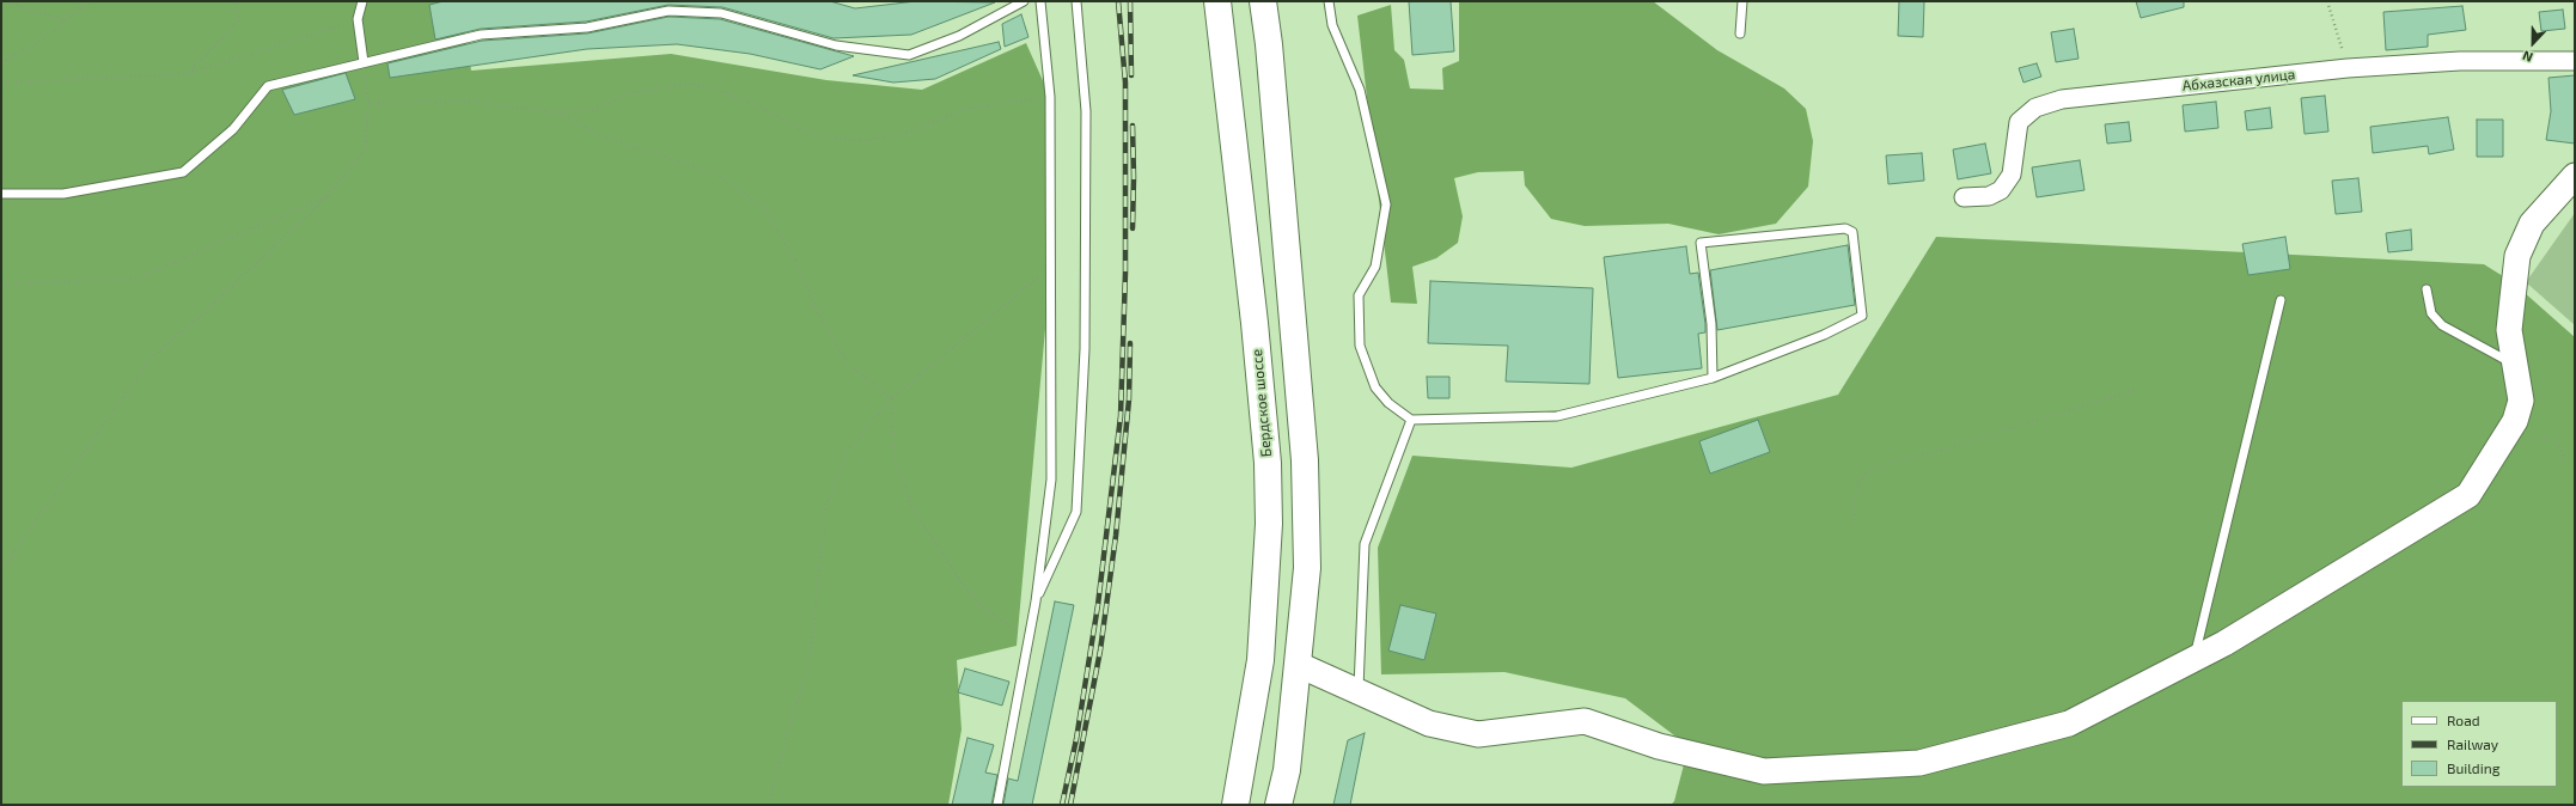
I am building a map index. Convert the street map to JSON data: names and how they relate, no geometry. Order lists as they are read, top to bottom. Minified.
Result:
{"streets":{"highway":["Бердское шоссе"],"street":["Абхазская улица"]},"legend":["Road","Railway","Building"],"north":"bottom"}
